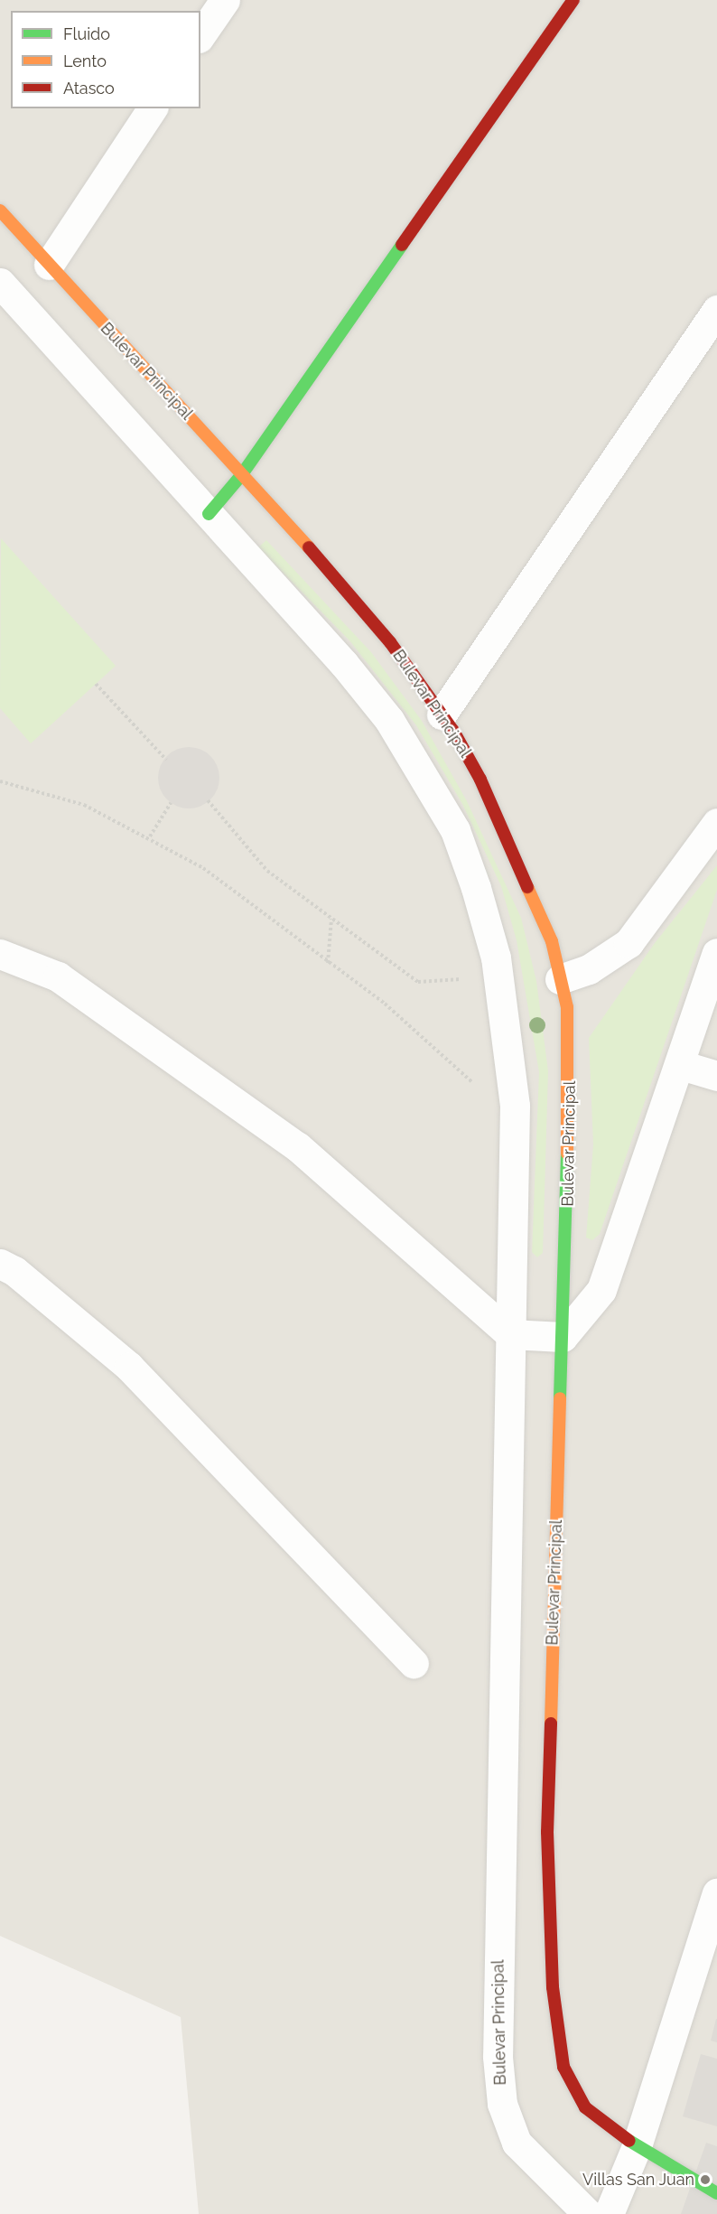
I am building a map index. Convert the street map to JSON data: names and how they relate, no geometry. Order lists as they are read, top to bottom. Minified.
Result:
{"streets":{"street":["Bulevar Principal"]},"places":["Villas San Juan"],"legend":["Fluido","Lento","Atasco"]}
